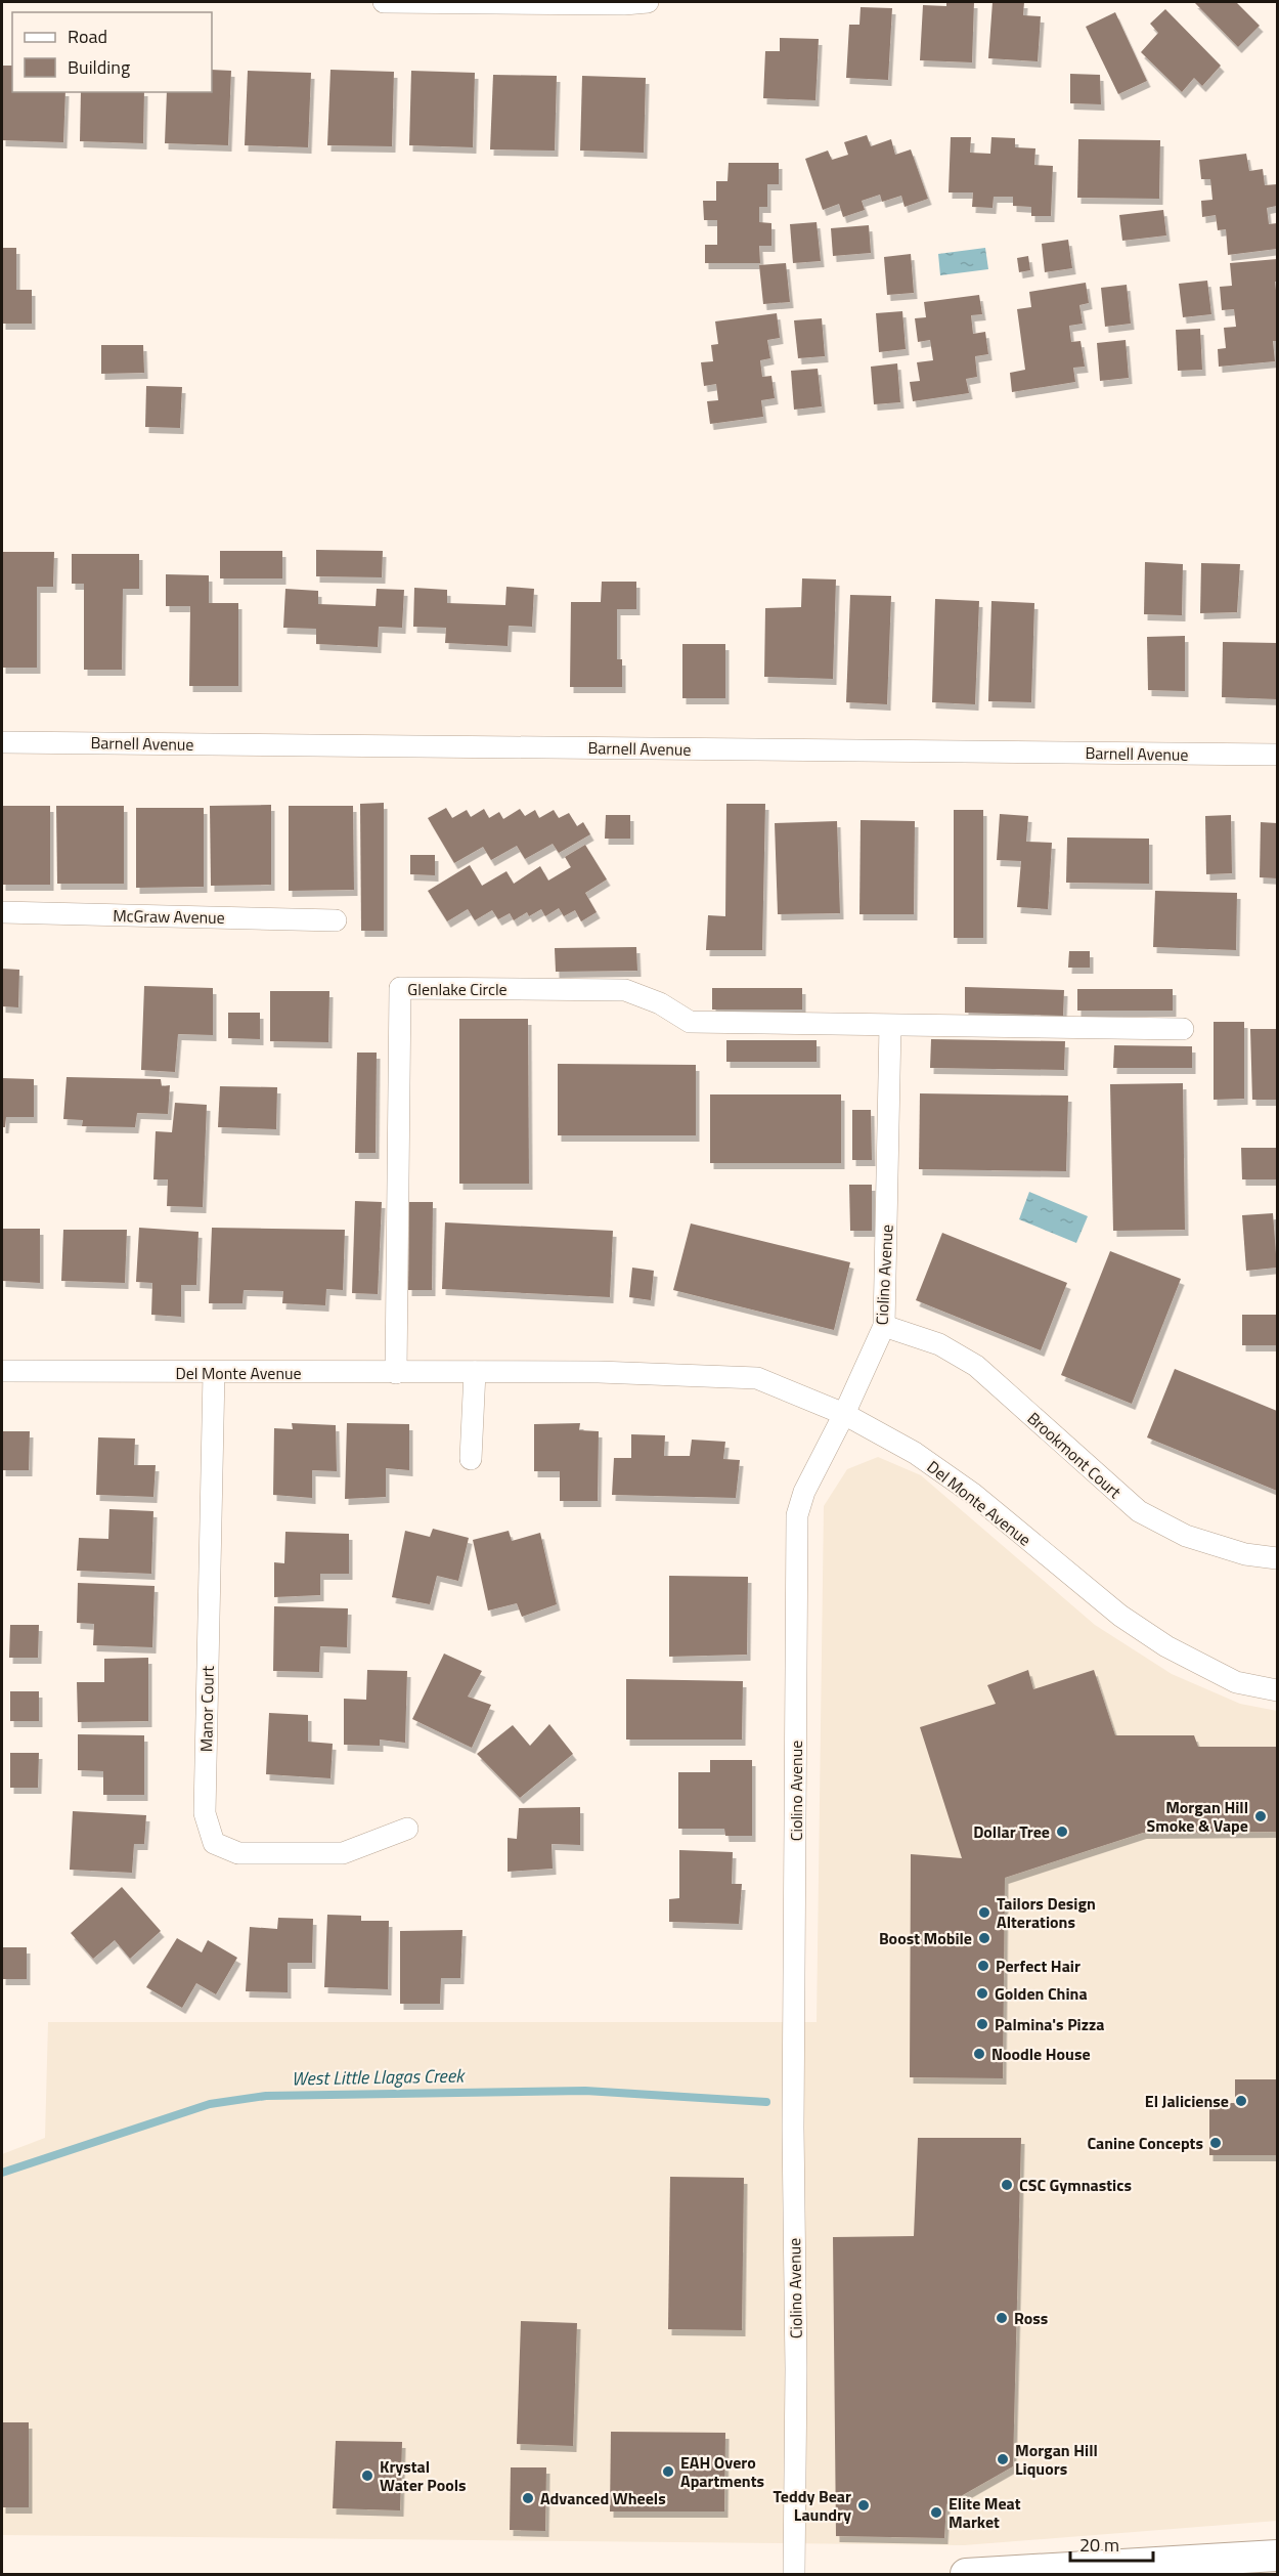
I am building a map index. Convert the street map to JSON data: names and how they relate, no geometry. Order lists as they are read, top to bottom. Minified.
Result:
{"streets":{"street":["Barnell Avenue","McGraw Avenue","Glenlake Circle","Ciolino Avenue","Del Monte Avenue","Brookmont Court","Manor Court"]},"crossings":[["Glenlake Circle","Ciolino Avenue"],["Glenlake Circle","Del Monte Avenue"],["Ciolino Avenue","Del Monte Avenue"],["Ciolino Avenue","Brookmont Court"],["Del Monte Avenue","Manor Court"]],"water":["West Little Llagas Creek"],"places":["Morgan Hill Smoke & Vape","Dollar Tree","Tailors Design Alterations","Boost Mobile","Perfect Hair","Golden China","Palmina's Pizza","Noodle House","El Jaliciense","Canine Concepts","CSC Gymnastics","Ross","Morgan Hill Liquors","EAH Overo Apartments","Krystal Water Pools","Advanced Wheels","Teddy Bear Laundry","Elite Meat Market"],"legend":["Road","Building"],"scale_bar":"20 m"}
